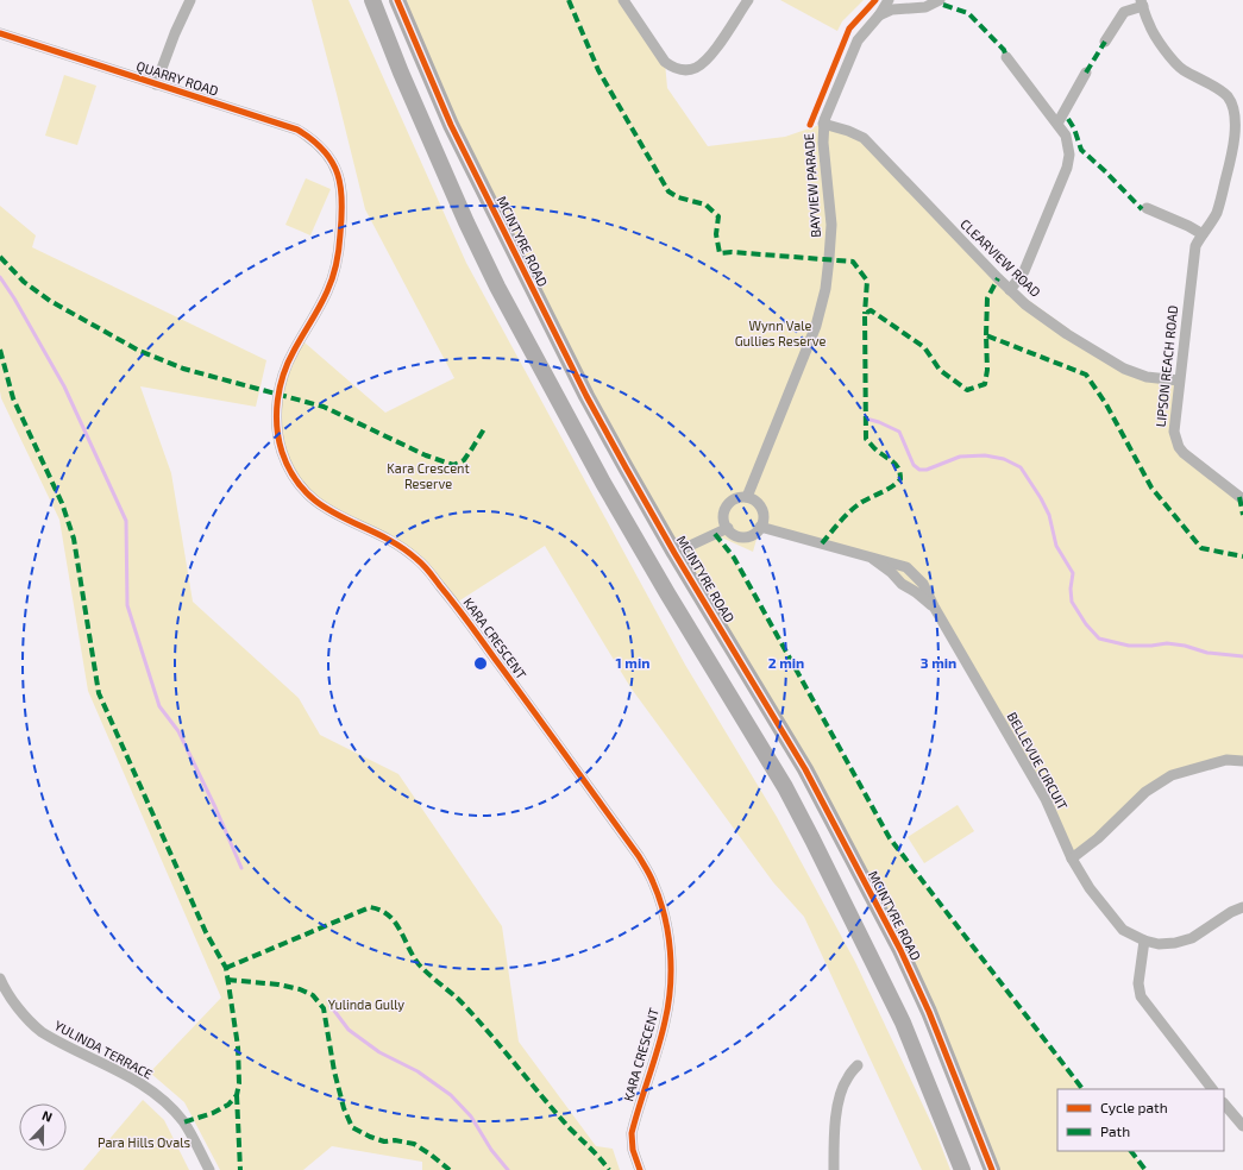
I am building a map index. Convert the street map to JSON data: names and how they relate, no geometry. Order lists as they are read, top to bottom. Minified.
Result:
{"streets":{"main road":["MCINTYRE ROAD"],"street":["QUARRY ROAD","BAYVIEW PARADE","CLEARVIEW ROAD","LIPSON REACH ROAD","KARA CRESCENT","BELLEVUE CIRCUIT","YULINDA TERRACE"]},"crossings":[["QUARRY ROAD","KARA CRESCENT"],["BAYVIEW PARADE","CLEARVIEW ROAD"],["BAYVIEW PARADE","BELLEVUE CIRCUIT"],["CLEARVIEW ROAD","LIPSON REACH ROAD"]],"parks":["Wynn Vale Gullies Reserve","Kara Crescent Reserve","Yulinda Gully","Para Hills Ovals"],"legend":["Cycle path","Path"],"north":"top","rings":["1 min","2 min","3 min"]}
